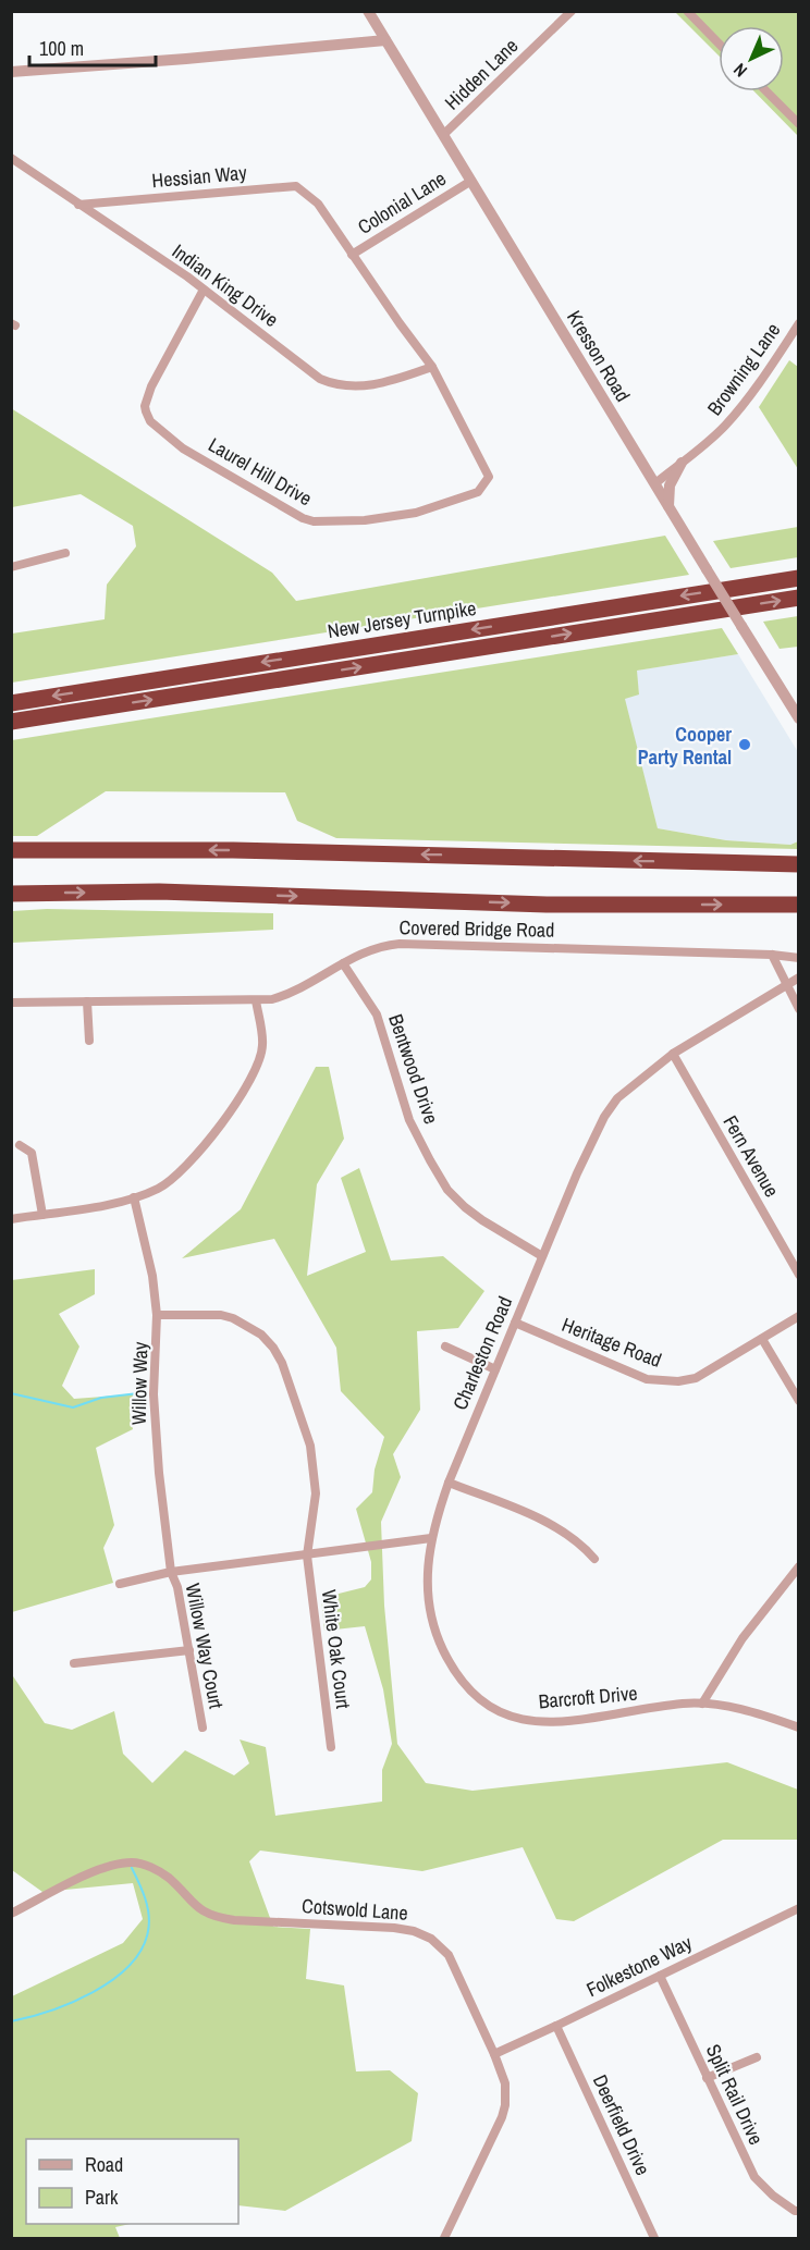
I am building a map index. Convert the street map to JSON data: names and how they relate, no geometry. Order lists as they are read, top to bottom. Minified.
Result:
{"streets":{"highway":["New Jersey Turnpike"],"street":["Hidden Lane","Hessian Way","Colonial Lane","Indian King Drive","Kresson Road","Browning Lane","Laurel Hill Drive","Covered Bridge Road","Bentwood Drive","Fern Avenue","Heritage Road","Charleston Road","Willow Way","Willow Way Court","White Oak Court","Barcroft Drive","Cotswold Lane","Folkestone Way","Split Rail Drive","Deerfield Drive"]},"crossings":[["Hidden Lane","Kresson Road"],["Hessian Way","Indian King Drive"],["Hessian Way","Laurel Hill Drive"],["Colonial Lane","Kresson Road"],["Colonial Lane","Laurel Hill Drive"],["Indian King Drive","Laurel Hill Drive"],["Kresson Road","Browning Lane"],["Covered Bridge Road","Bentwood Drive"],["Bentwood Drive","Charleston Road"],["Fern Avenue","Charleston Road"],["Heritage Road","Charleston Road"],["Charleston Road","Barcroft Drive"],["Willow Way","Willow Way Court"],["Willow Way","White Oak Court"],["Cotswold Lane","Folkestone Way"],["Folkestone Way","Split Rail Drive"],["Folkestone Way","Deerfield Drive"]],"places":["Cooper Party Rental"],"legend":["Road","Park"],"scale_bar":"100 m","north":"bottom left"}
